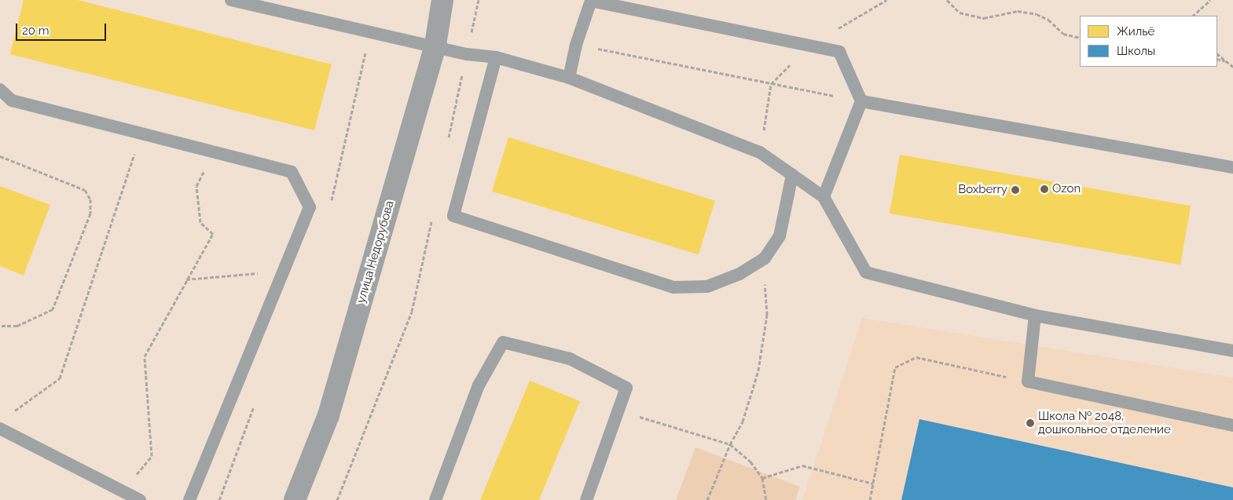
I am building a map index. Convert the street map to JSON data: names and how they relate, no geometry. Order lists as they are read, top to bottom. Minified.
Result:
{"streets":{"street":["улица Недорубова"]},"places":["Ozon","Boxberry","Школа № 2048, дошкольное отделение"],"legend":["Жильё","Школы"],"scale_bar":"20 m"}
